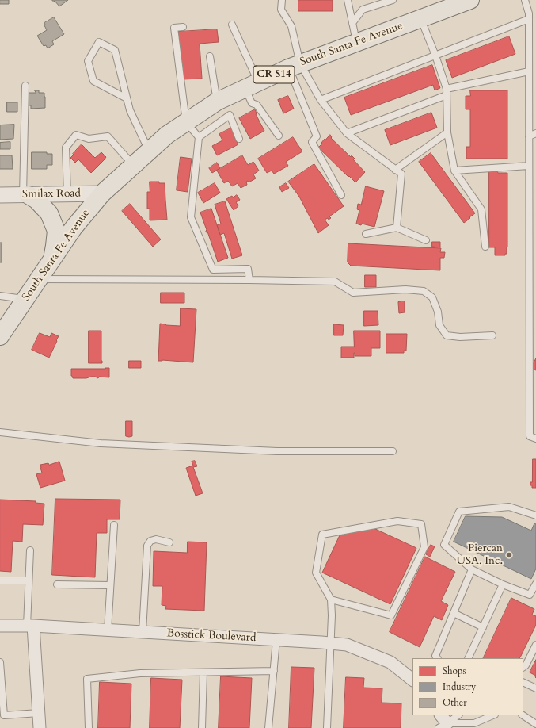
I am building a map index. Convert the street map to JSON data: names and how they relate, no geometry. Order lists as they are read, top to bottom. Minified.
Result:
{"streets":{"main road":["South Santa Fe Avenue","CR S14"],"street":["Smilax Road","Bosstick Boulevard"]},"crossings":[["South Santa Fe Avenue","Smilax Road"]],"places":["Piercan USA, Inc."],"legend":["Shops","Industry","Other"]}
